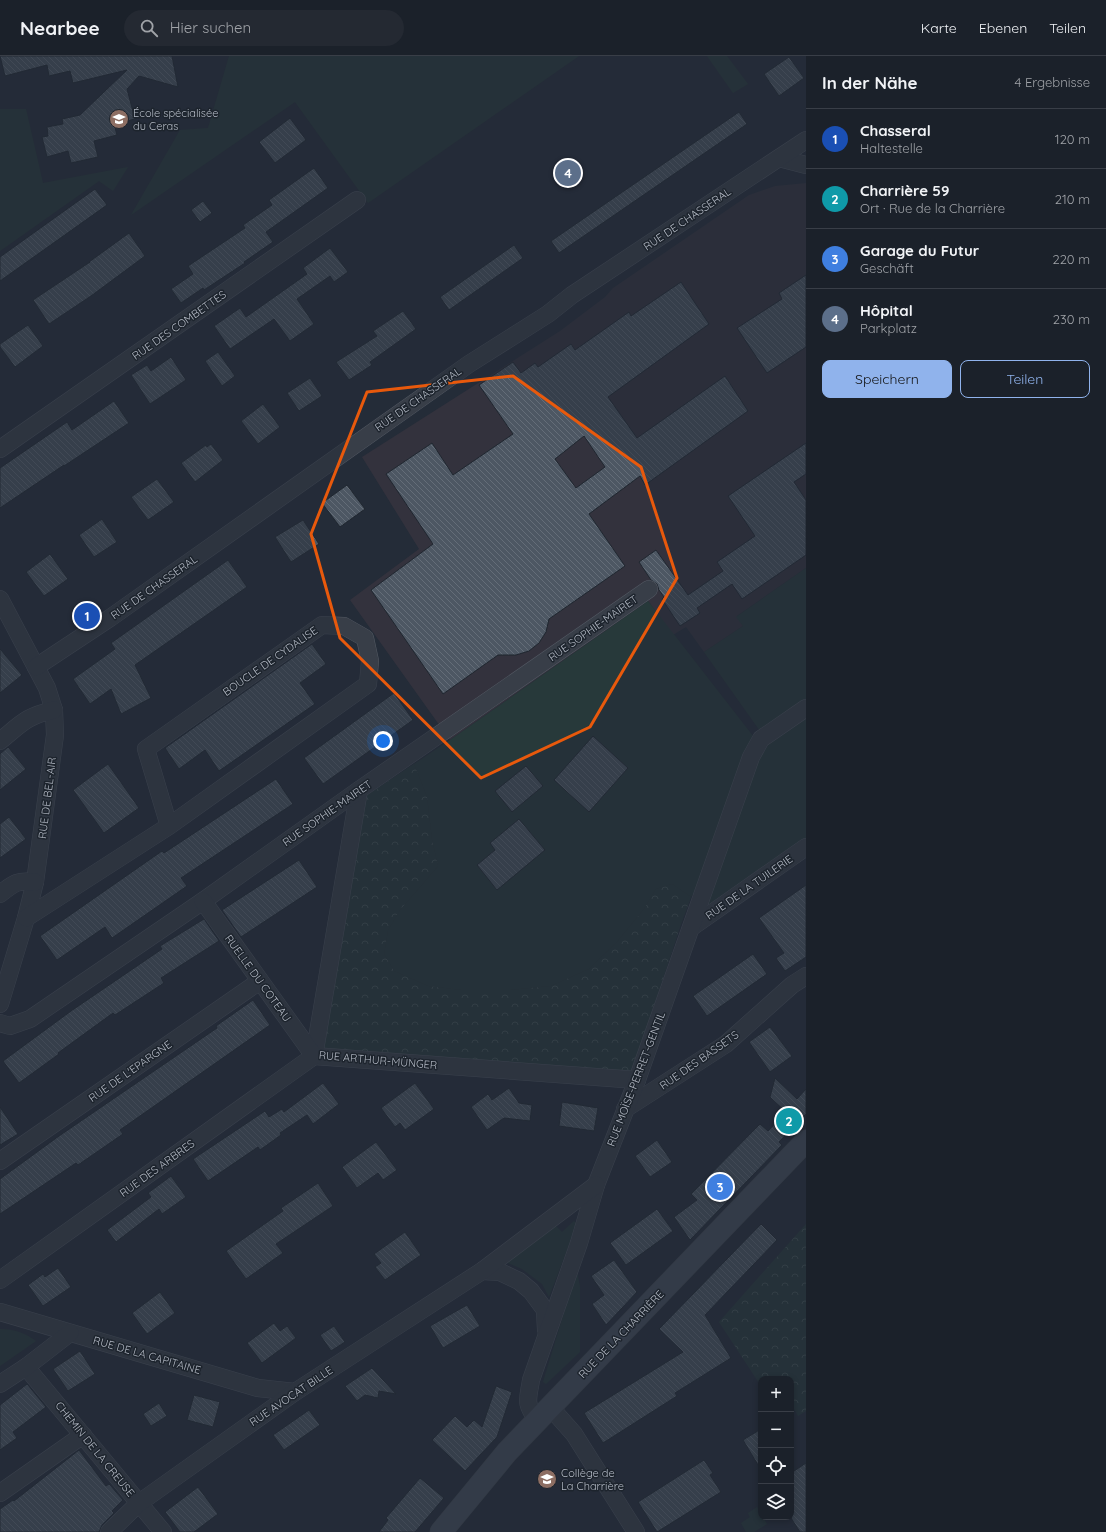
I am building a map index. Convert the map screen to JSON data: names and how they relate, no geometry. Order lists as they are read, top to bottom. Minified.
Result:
{"streets":{"main road":["RUE DE LA CHARRIÈRE"],"street":["RUE DE CHASSERAL","RUE DES COMBETTES","RUE SOPHIE-MAIRET","BOUCLE DE CYDALISE","RUE DE BEL-AIR","RUE DE LA TUILERIE","RUELLE DU COTEAU","RUE ARTHUR-MÜNGER","RUE DES BASSETS","RUE DE L'EPARGNE","RUE MOÏSE-PERRET-GENTIL","RUE DES ARBRES","RUE DE LA CAPITAINE","RUE AVOCAT BILLE","CHEMIN DE LA CREUSE"]},"crossings":[["RUE DE CHASSERAL","RUE DE BEL-AIR"],["RUE SOPHIE-MAIRET","RUELLE DU COTEAU"],["RUE SOPHIE-MAIRET","RUE ARTHUR-MÜNGER"],["BOUCLE DE CYDALISE","RUE DE BEL-AIR"],["RUE DE LA TUILERIE","RUE MOÏSE-PERRET-GENTIL"],["RUELLE DU COTEAU","RUE ARTHUR-MÜNGER"],["RUELLE DU COTEAU","RUE DE L'EPARGNE"],["RUELLE DU COTEAU","RUE DES ARBRES"],["RUE ARTHUR-MÜNGER","RUE MOÏSE-PERRET-GENTIL"],["RUE ARTHUR-MÜNGER","RUE DES ARBRES"],["RUE DES BASSETS","RUE MOÏSE-PERRET-GENTIL"],["RUE MOÏSE-PERRET-GENTIL","RUE DE LA CHARRIÈRE"],["RUE MOÏSE-PERRET-GENTIL","RUE AVOCAT BILLE"],["RUE DE LA CAPITAINE","RUE AVOCAT BILLE"],["RUE AVOCAT BILLE","CHEMIN DE LA CREUSE"]],"places":{"school or university":["École spécialisée du Ceras","Collège de La Charrière"]},"page":{"header":"Nearbee","search":"Hier suchen","nav":["Karte","Ebenen","Teilen"],"heading":["In der Nähe","4 Ergebnisse"],"list":[{"mark":"1","name":"Chasseral","note":"Haltestelle","value":"120 m"},{"mark":"2","name":"Charrière 59","note":"Ort · Rue de la Charrière","value":"210 m"},{"mark":"3","name":"Garage du Futur","note":"Geschäft","value":"220 m"},{"mark":"4","name":"Hôpital","note":"Parkplatz","value":"230 m"}],"pins":["4","1","2","3"],"buttons":["Speichern","Teilen"],"map_buttons":["+","−"]}}
